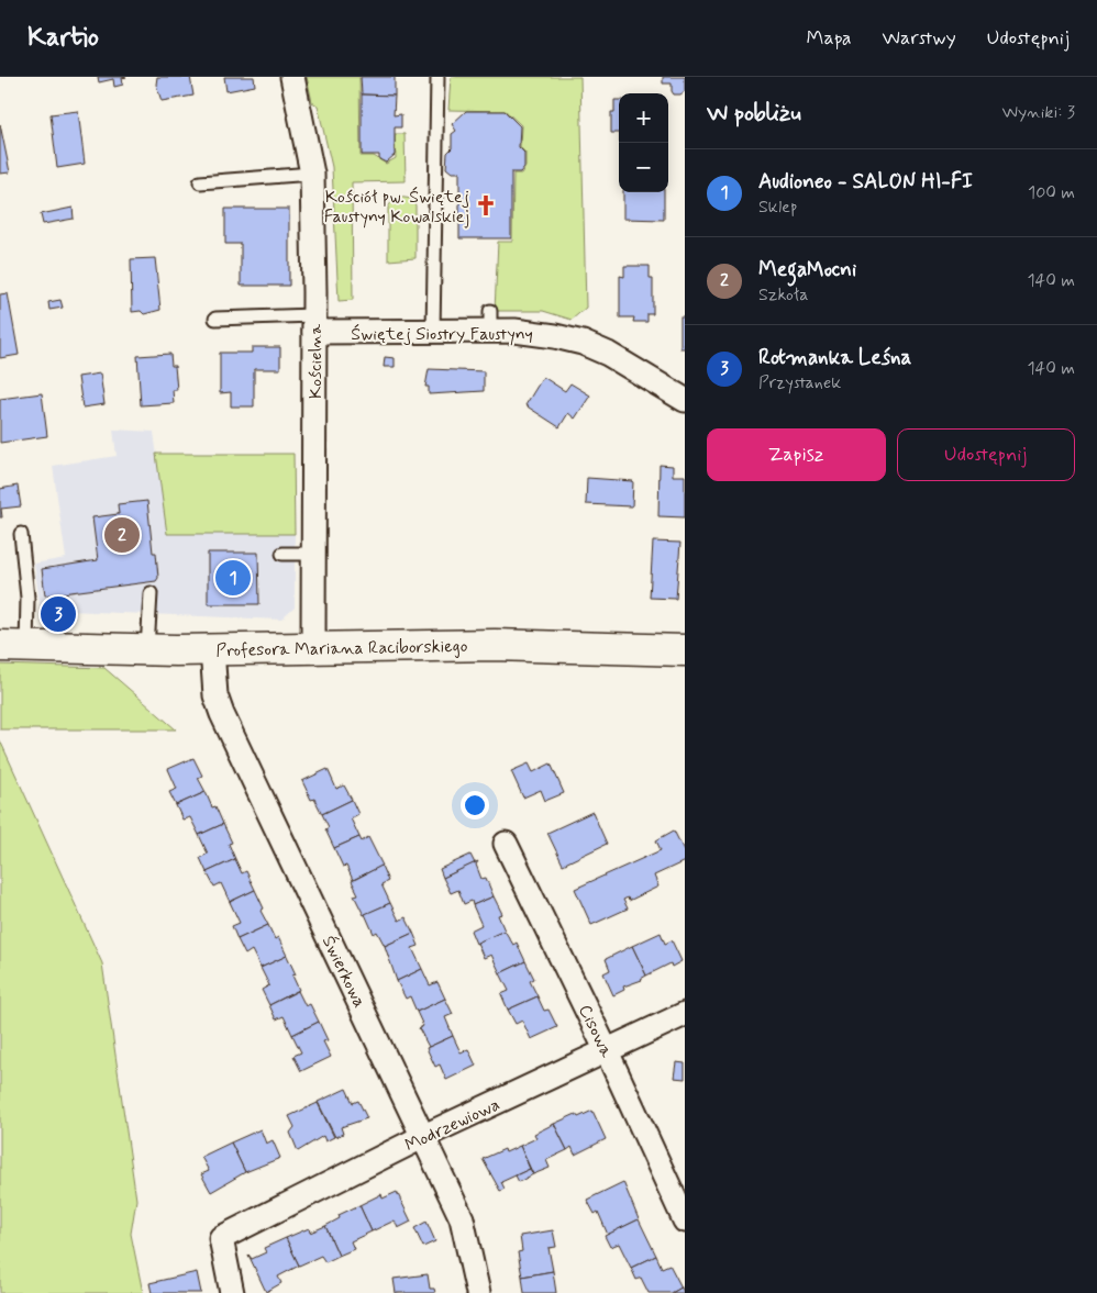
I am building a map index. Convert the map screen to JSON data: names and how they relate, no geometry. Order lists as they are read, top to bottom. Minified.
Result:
{"streets":{"main road":["Profesora Mariana Raciborskiego"],"street":["Świętej Siostry Faustyny","Kościelna","Świerkowa","Cisowa","Modrzewiowa"]},"crossings":[["Świętej Siostry Faustyny","Kościelna"],["Kościelna","Profesora Mariana Raciborskiego"],["Profesora Mariana Raciborskiego","Świerkowa"],["Świerkowa","Modrzewiowa"],["Cisowa","Modrzewiowa"]],"places":{"church":["Kościół pw. Świętej Faustyny Kowalskiej"]},"page":{"header":"Kartio","nav":["Mapa","Warstwy","Udostępnij"],"heading":["W pobliżu","Wyniki: 3"],"map_buttons":["+","−"],"list":[{"mark":"1","name":"Audioneo - SALON HI-FI","note":"Sklep","value":"100 m"},{"mark":"2","name":"MegaMocni","note":"Szkoła","value":"140 m"},{"mark":"3","name":"Rotmanka Leśna","note":"Przystanek","value":"140 m"}],"buttons":["Zapisz","Udostępnij"],"pins":["2","1","3"]}}
